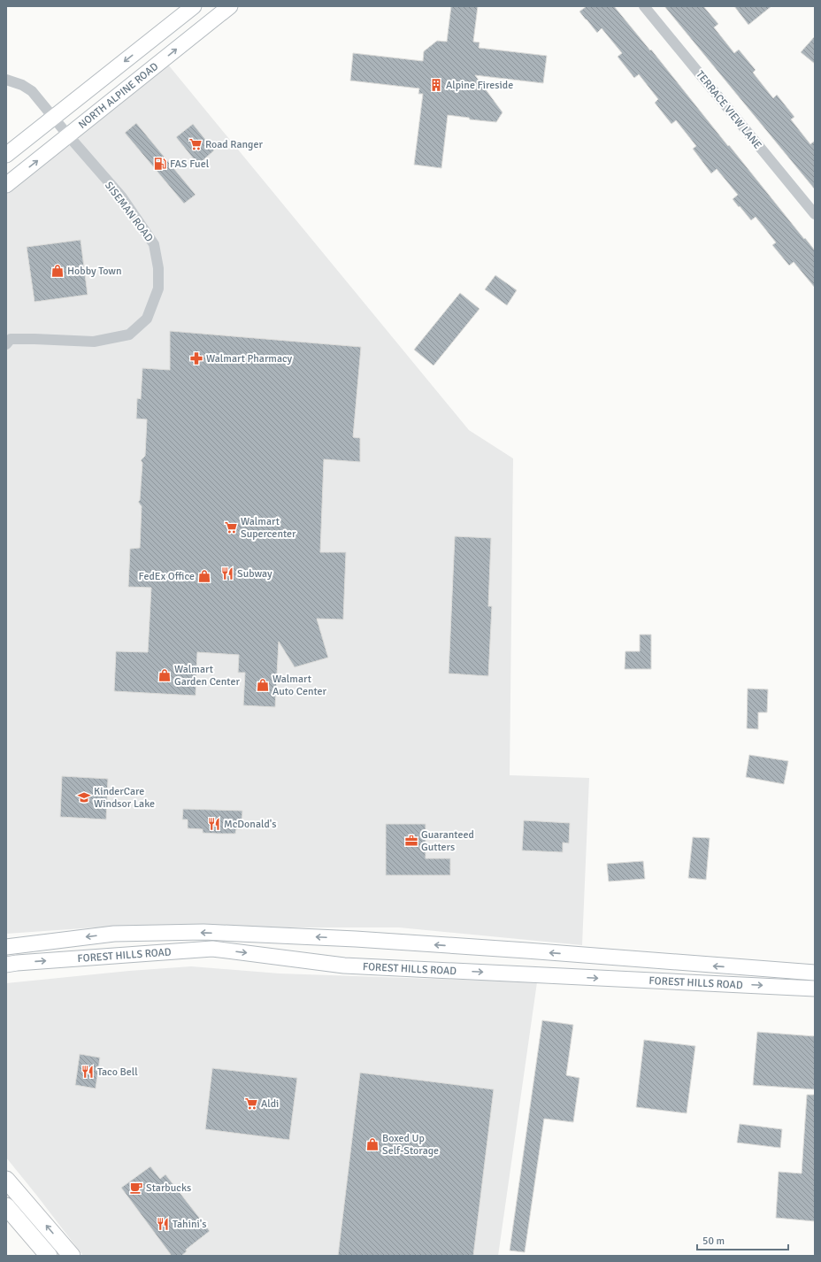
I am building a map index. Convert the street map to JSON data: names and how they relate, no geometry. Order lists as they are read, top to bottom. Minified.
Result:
{"streets":{"street":["NORTH ALPINE ROAD","TERRACE VIEW LANE","SISEMAN ROAD","FOREST HILLS ROAD"]},"crossings":[["NORTH ALPINE ROAD","SISEMAN ROAD"]],"places":{"building":["Alpine Fireside"],"supermarket":["Road Ranger","Walmart Supercenter","Aldi"],"fuel station":["FAS Fuel"],"shop":["Hobby Town","FedEx Office","Walmart Garden Center","Walmart Auto Center","Boxed Up Self-Storage"],"pharmacy":["Walmart Pharmacy"],"restaurant":["Subway","McDonald's","Taco Bell","Tahini's"],"school or university":["KinderCare Windsor Lake"],"office":["Guaranteed Gutters"],"cafe":["Starbucks"]},"scale_bar":"50 m"}
